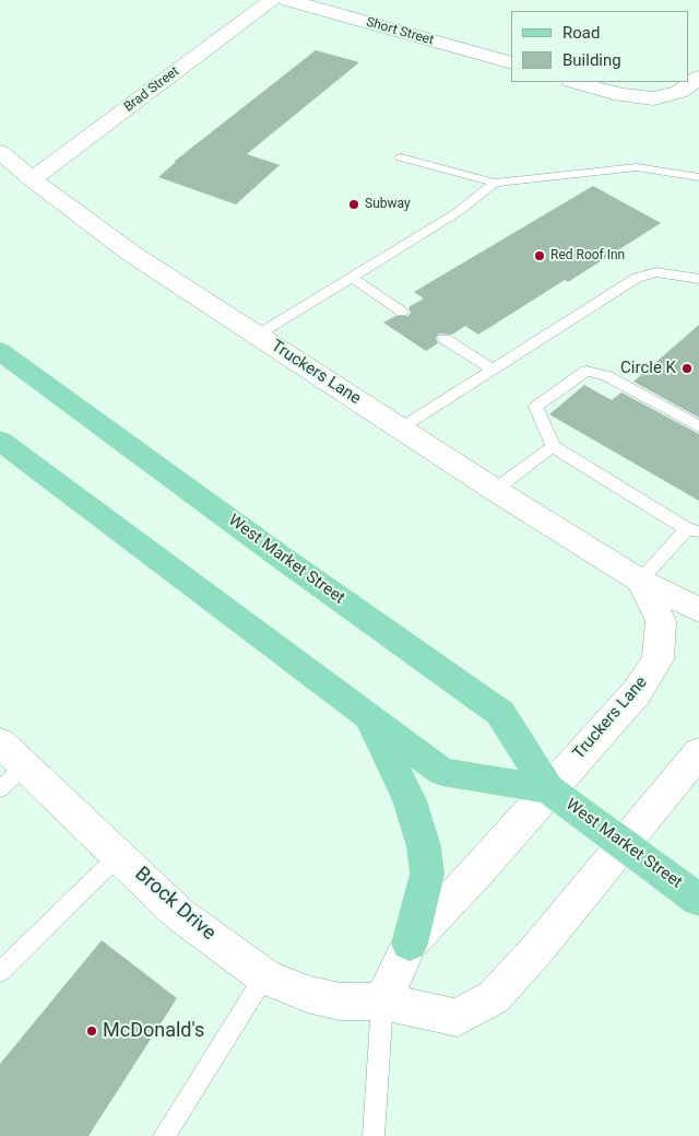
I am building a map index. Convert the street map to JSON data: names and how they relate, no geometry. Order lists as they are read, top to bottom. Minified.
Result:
{"streets":{"main road":["West Market Street"],"street":["Short Street","Brad Street","Truckers Lane","Brock Drive"]},"crossings":[["Brad Street","Truckers Lane"],["Truckers Lane","West Market Street"],["West Market Street","Brock Drive"]],"places":["Subway","Red Roof Inn","Circle K","McDonald's"],"legend":["Road","Building"]}
